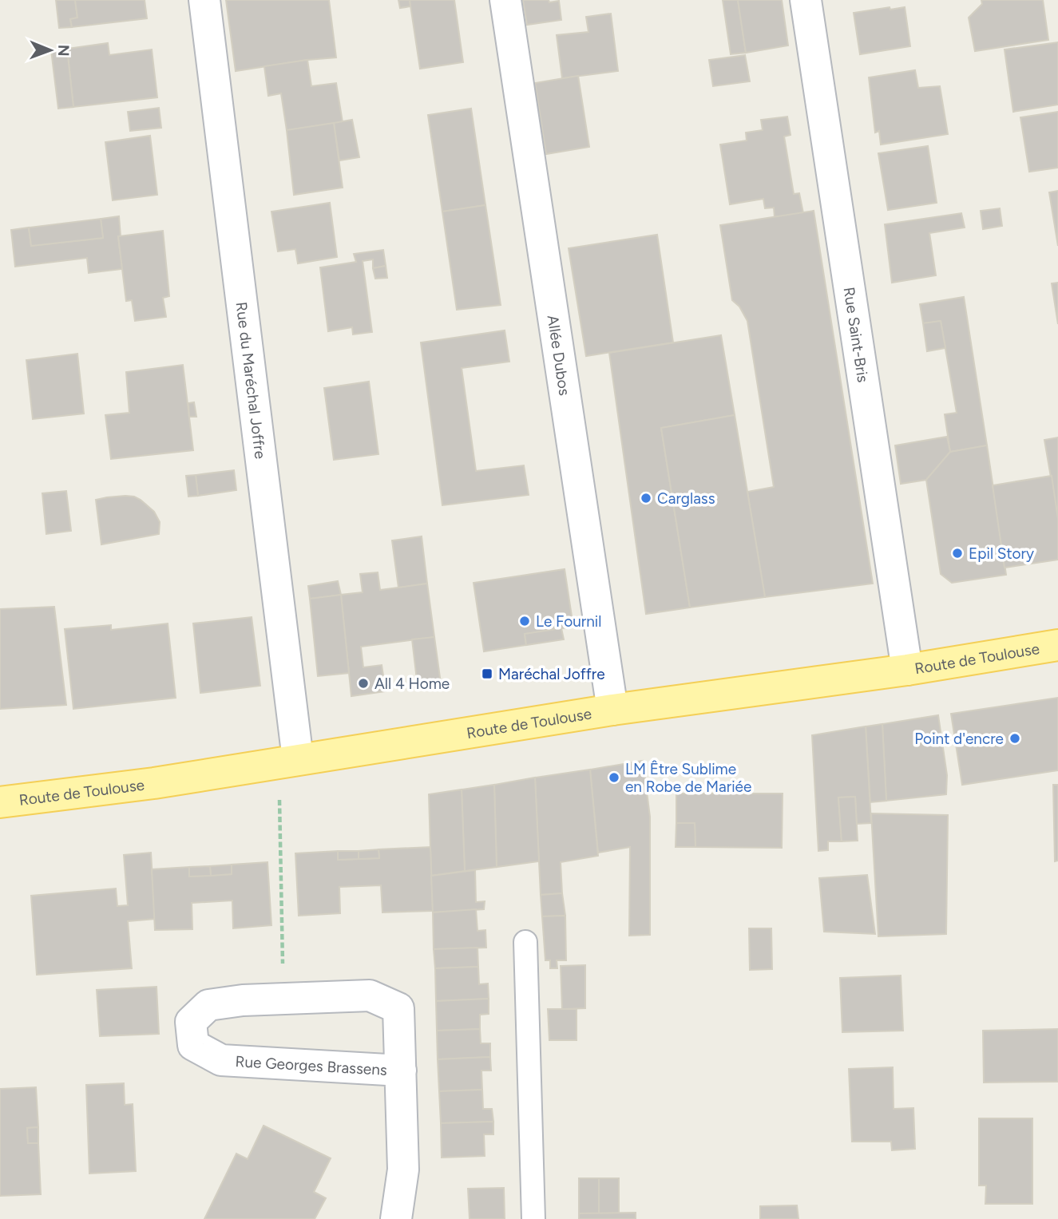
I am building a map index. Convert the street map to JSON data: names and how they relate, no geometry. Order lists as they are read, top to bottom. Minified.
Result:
{"streets":{"main road":["Route de Toulouse"],"street":["Rue Saint-Bris","Allée Dubos","Rue du Maréchal Joffre","Rue Georges Brassens"]},"crossings":[["Rue Saint-Bris","Route de Toulouse"],["Allée Dubos","Route de Toulouse"],["Rue du Maréchal Joffre","Route de Toulouse"]],"places":{"other":["Carglass","Epil Story","Le Fournil","All 4 Home","Point d'encre","LM Être Sublime en Robe de Mariée"],"transit":["Maréchal Joffre"]},"north":"right"}
